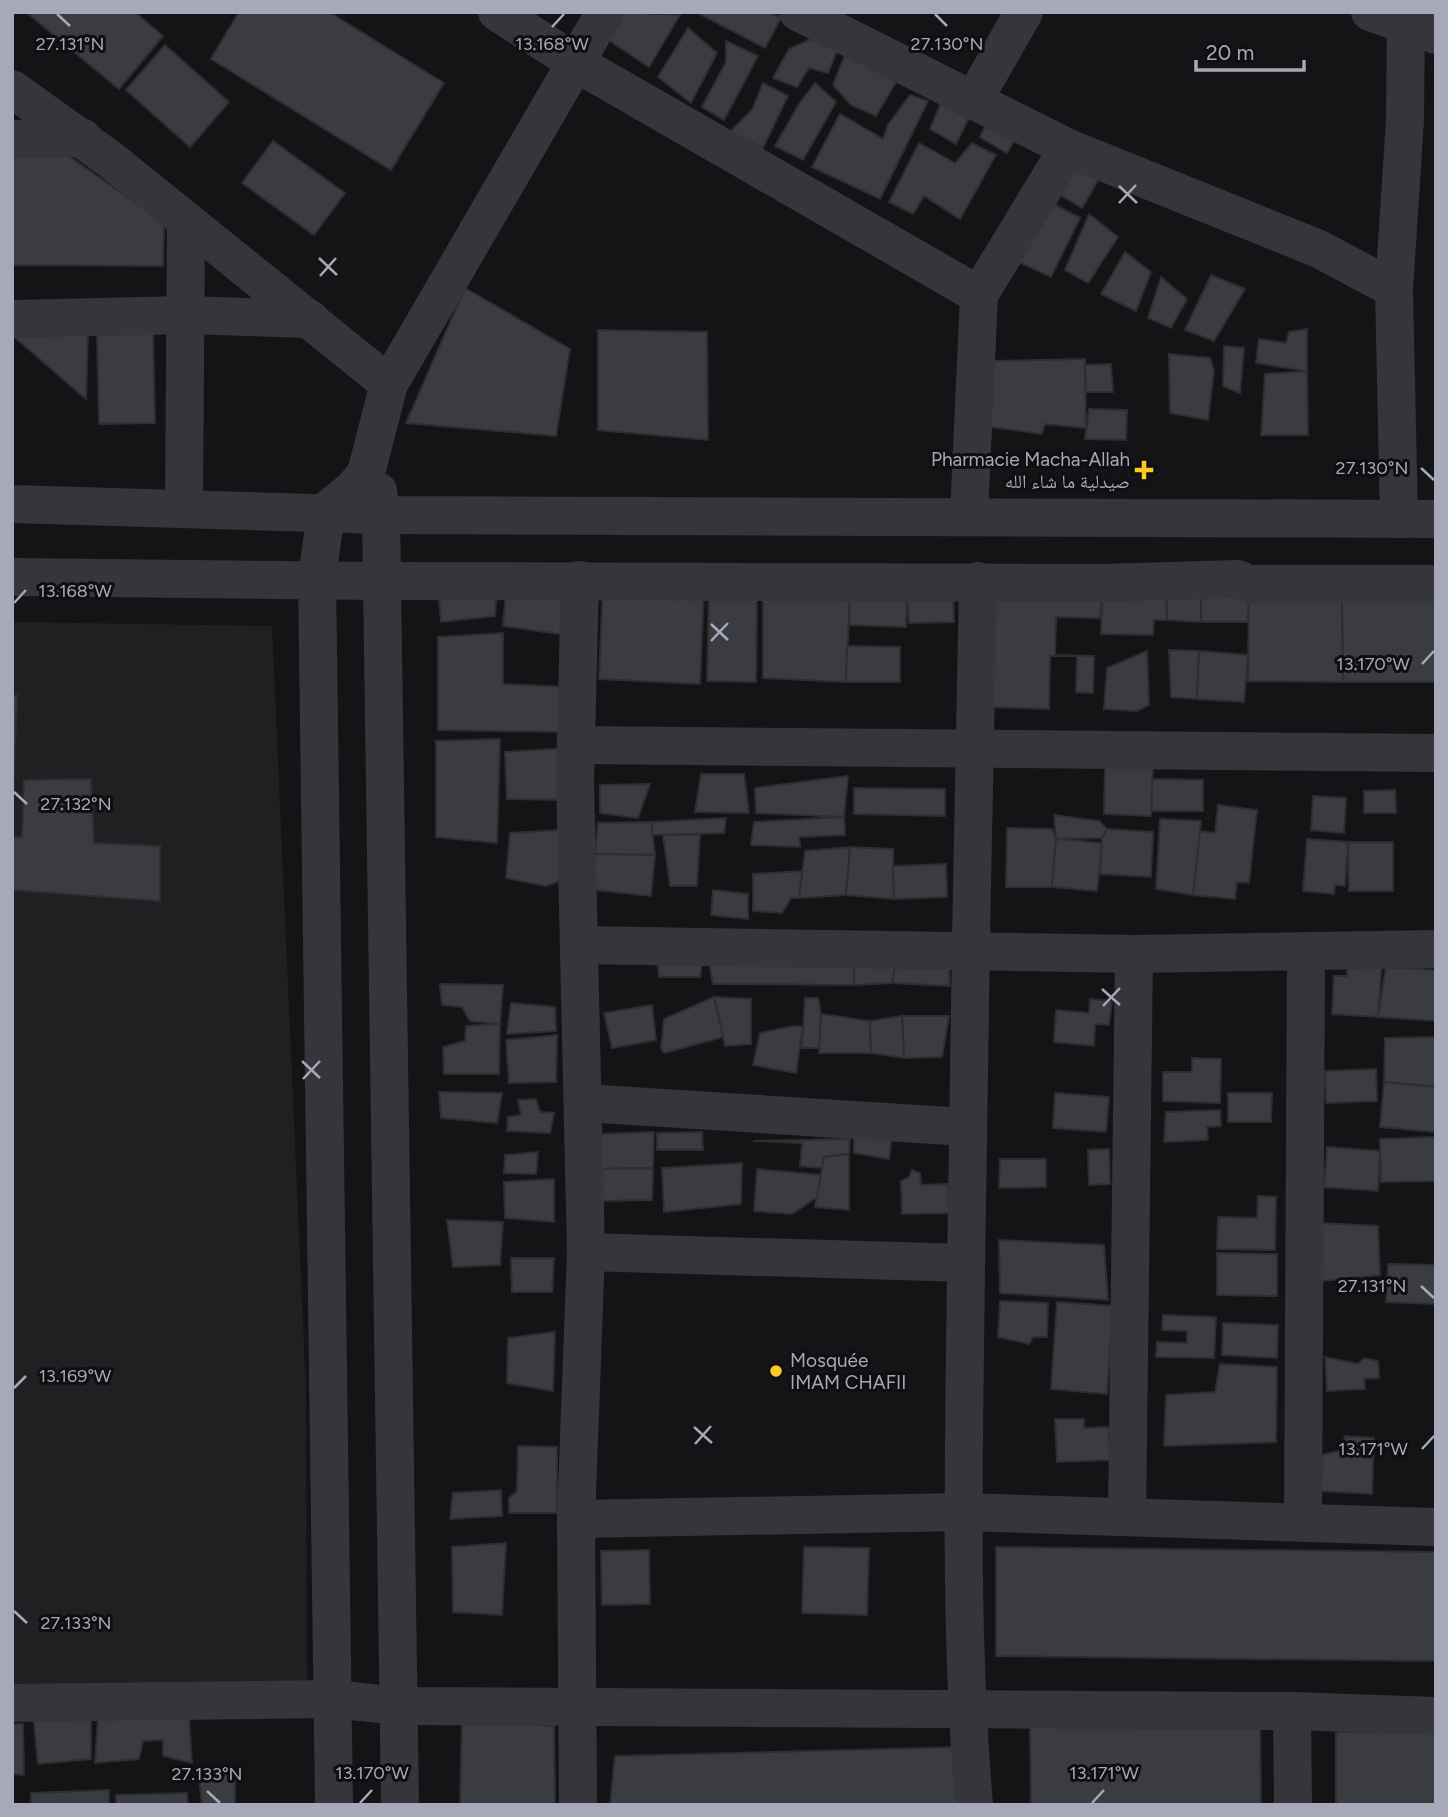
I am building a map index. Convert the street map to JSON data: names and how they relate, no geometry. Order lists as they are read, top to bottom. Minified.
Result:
{"places":{"health":["Pharmacie Macha-Allah صيدلية ما شاء الله"],"other":["Mosquée IMAM CHAFII"]},"scale_bar":"20 m","coordinates":["27.131°N","27.130°N","13.168°W","13.170°W","27.132°N","13.169°W","13.171°W","27.133°N"]}
